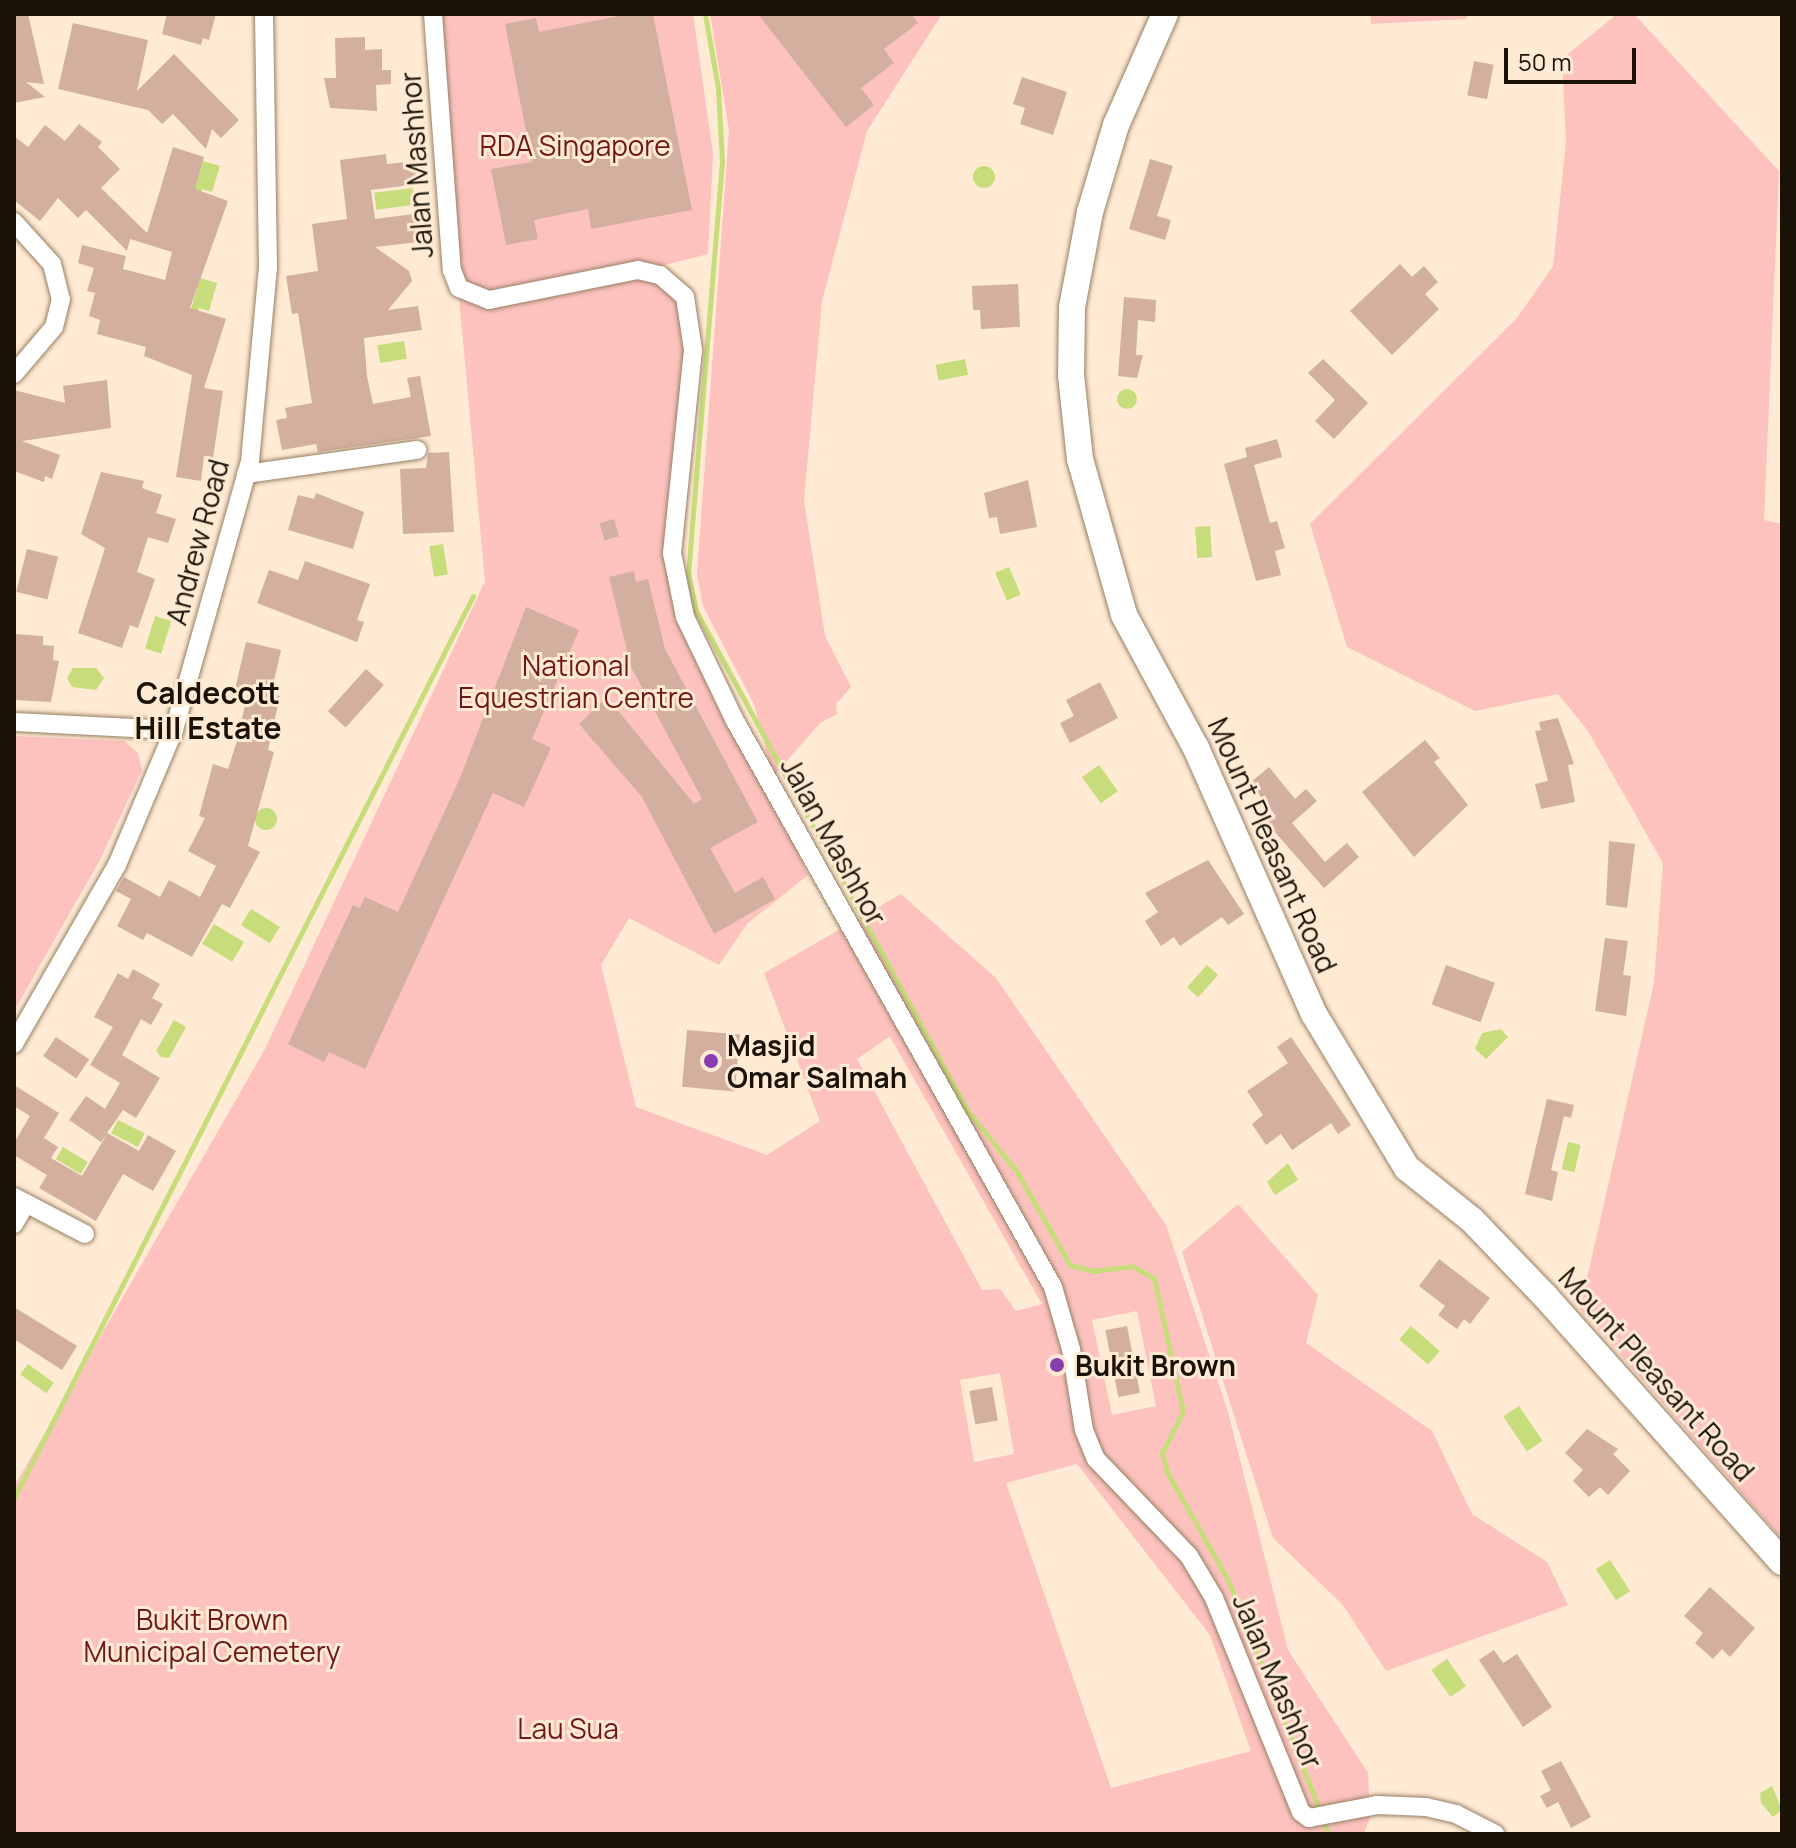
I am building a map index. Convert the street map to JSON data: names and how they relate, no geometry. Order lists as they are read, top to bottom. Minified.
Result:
{"streets":{"street":["Jalan Mashhor","Andrew Road","Mount Pleasant Road"]},"districts":["Caldecott Hill Estate"],"parks":["RDA Singapore","National Equestrian Centre","Bukit Brown Municipal Cemetery","Lau Sua"],"places":["Masjid Omar Salmah","Bukit Brown"],"scale_bar":"50 m"}
